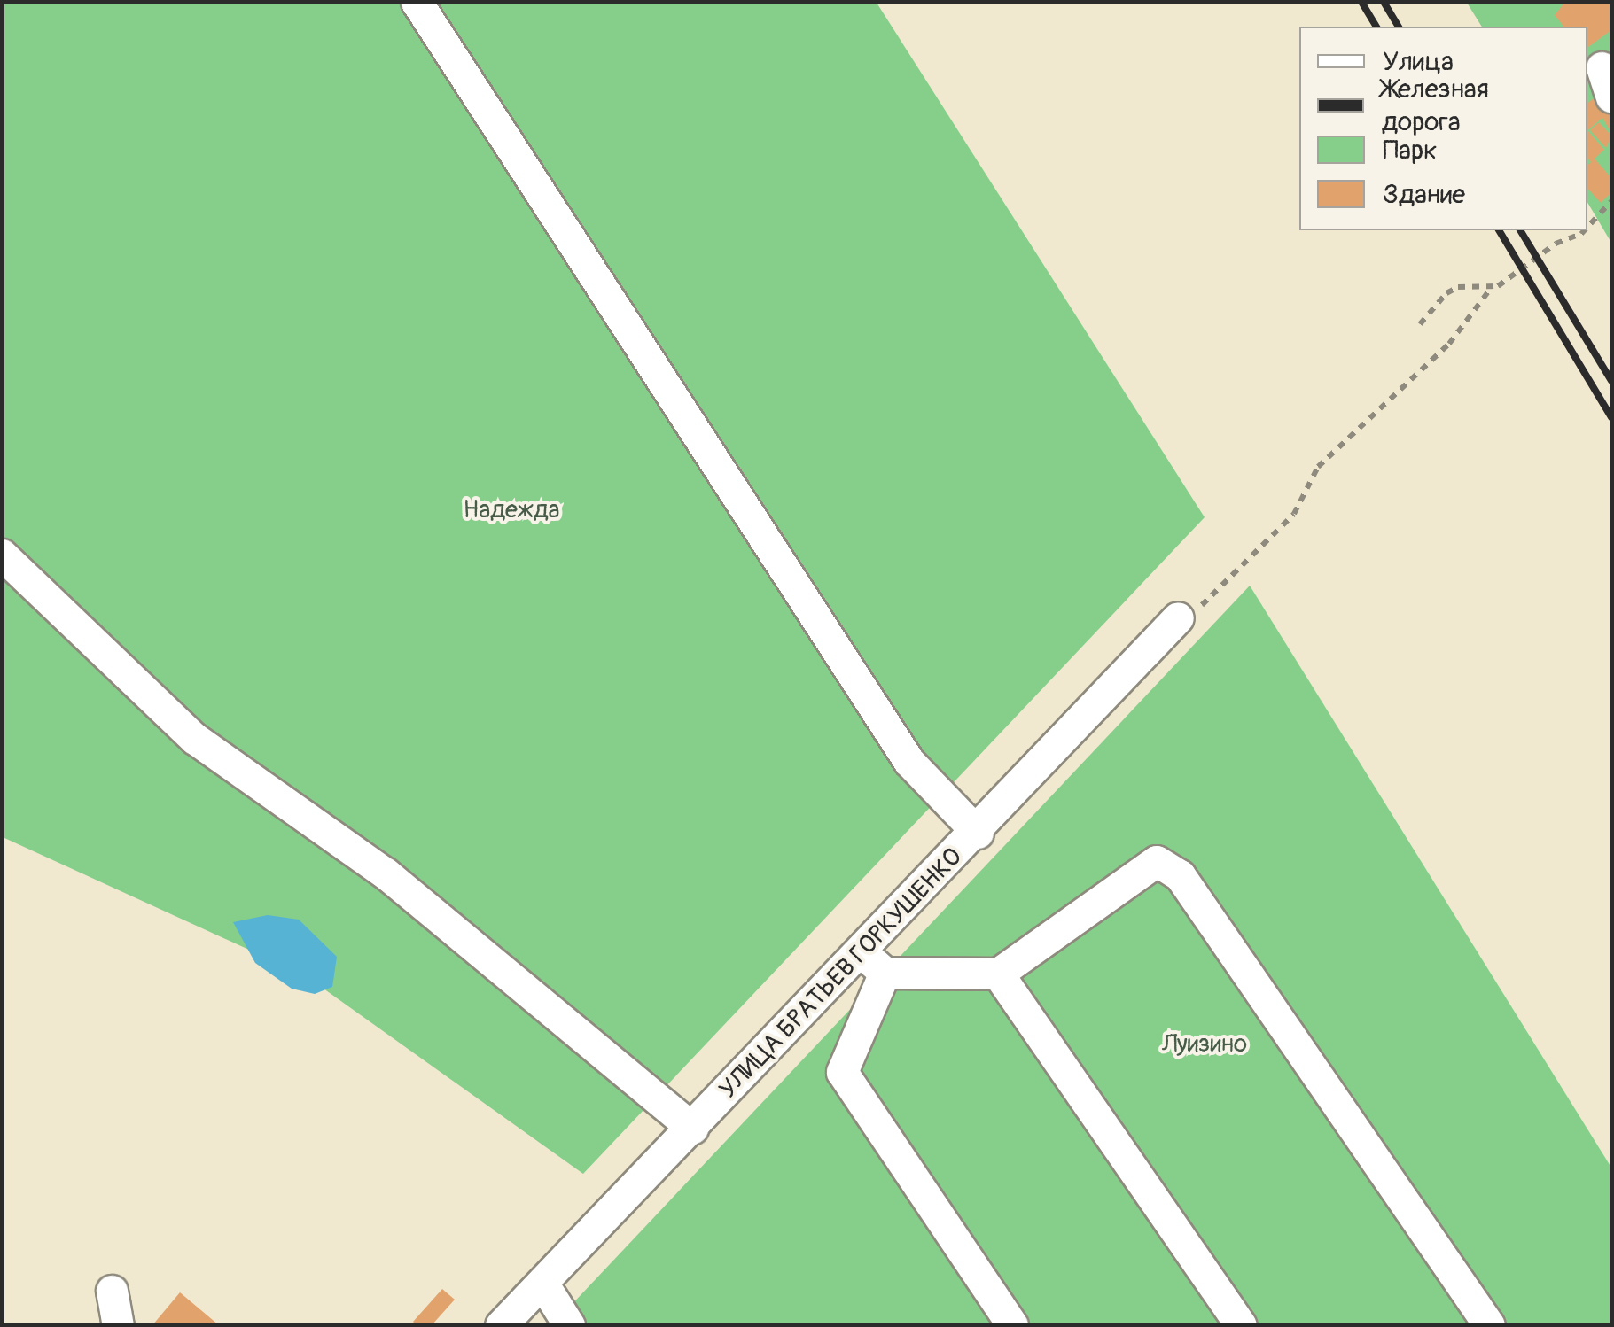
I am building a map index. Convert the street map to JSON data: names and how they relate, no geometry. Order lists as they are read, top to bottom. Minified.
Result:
{"streets":{"street":["УЛИЦА БРАТЬЕВ ГОРКУШЕНКО"]},"parks":["Надежда","Луизино"],"legend":["Улица","Железная дорога","Парк","Здание"]}
